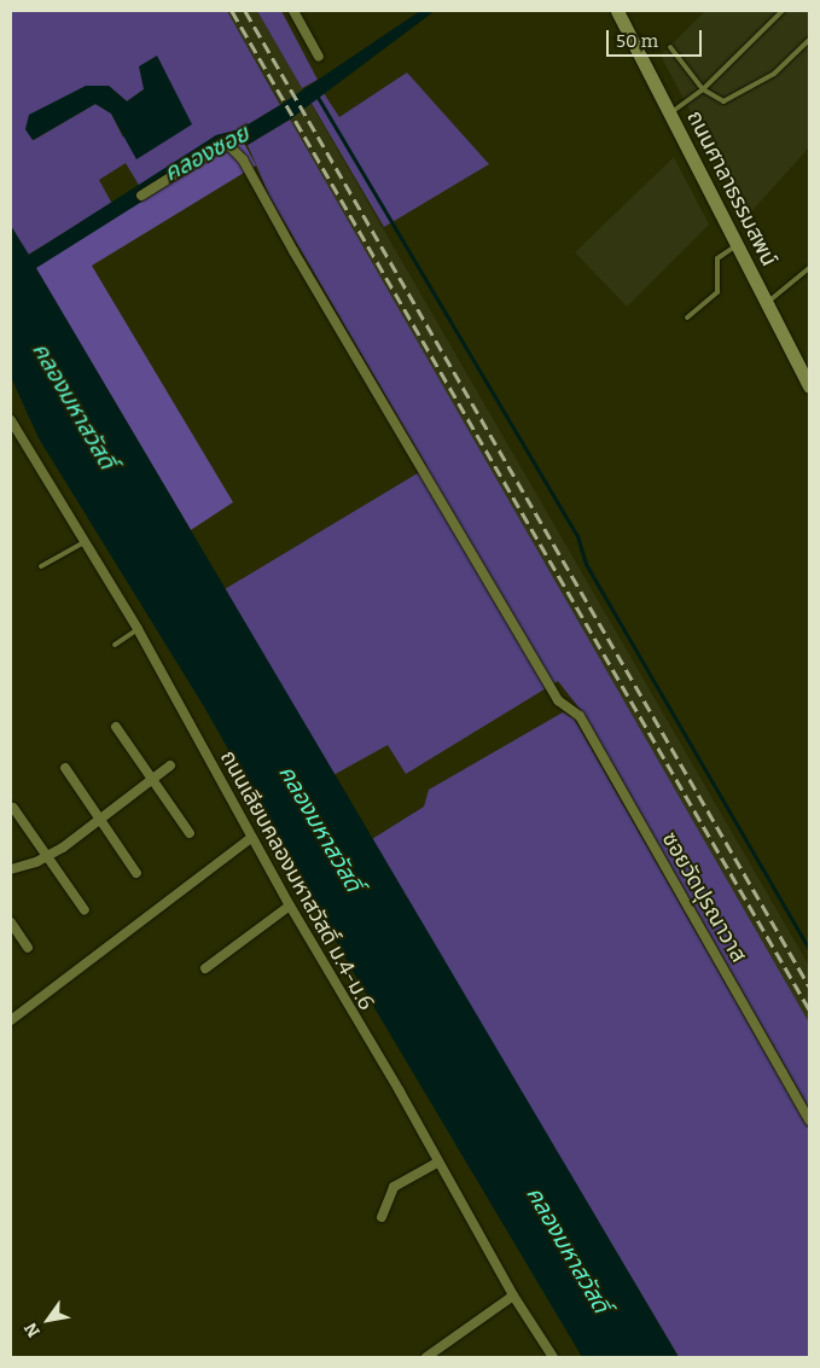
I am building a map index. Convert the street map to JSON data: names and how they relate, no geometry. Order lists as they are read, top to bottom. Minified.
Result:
{"streets":{"street":["ถนนศาลาธรรมสพน์","ถนนเลียบคลองมหาสวัสดิ์ ม.4-ม.6","ซอยวัดปุรณาวาส"]},"water":["คลองซอย","คลองมหาสวัสดิ์"],"scale_bar":"50 m","north":"bottom left"}
